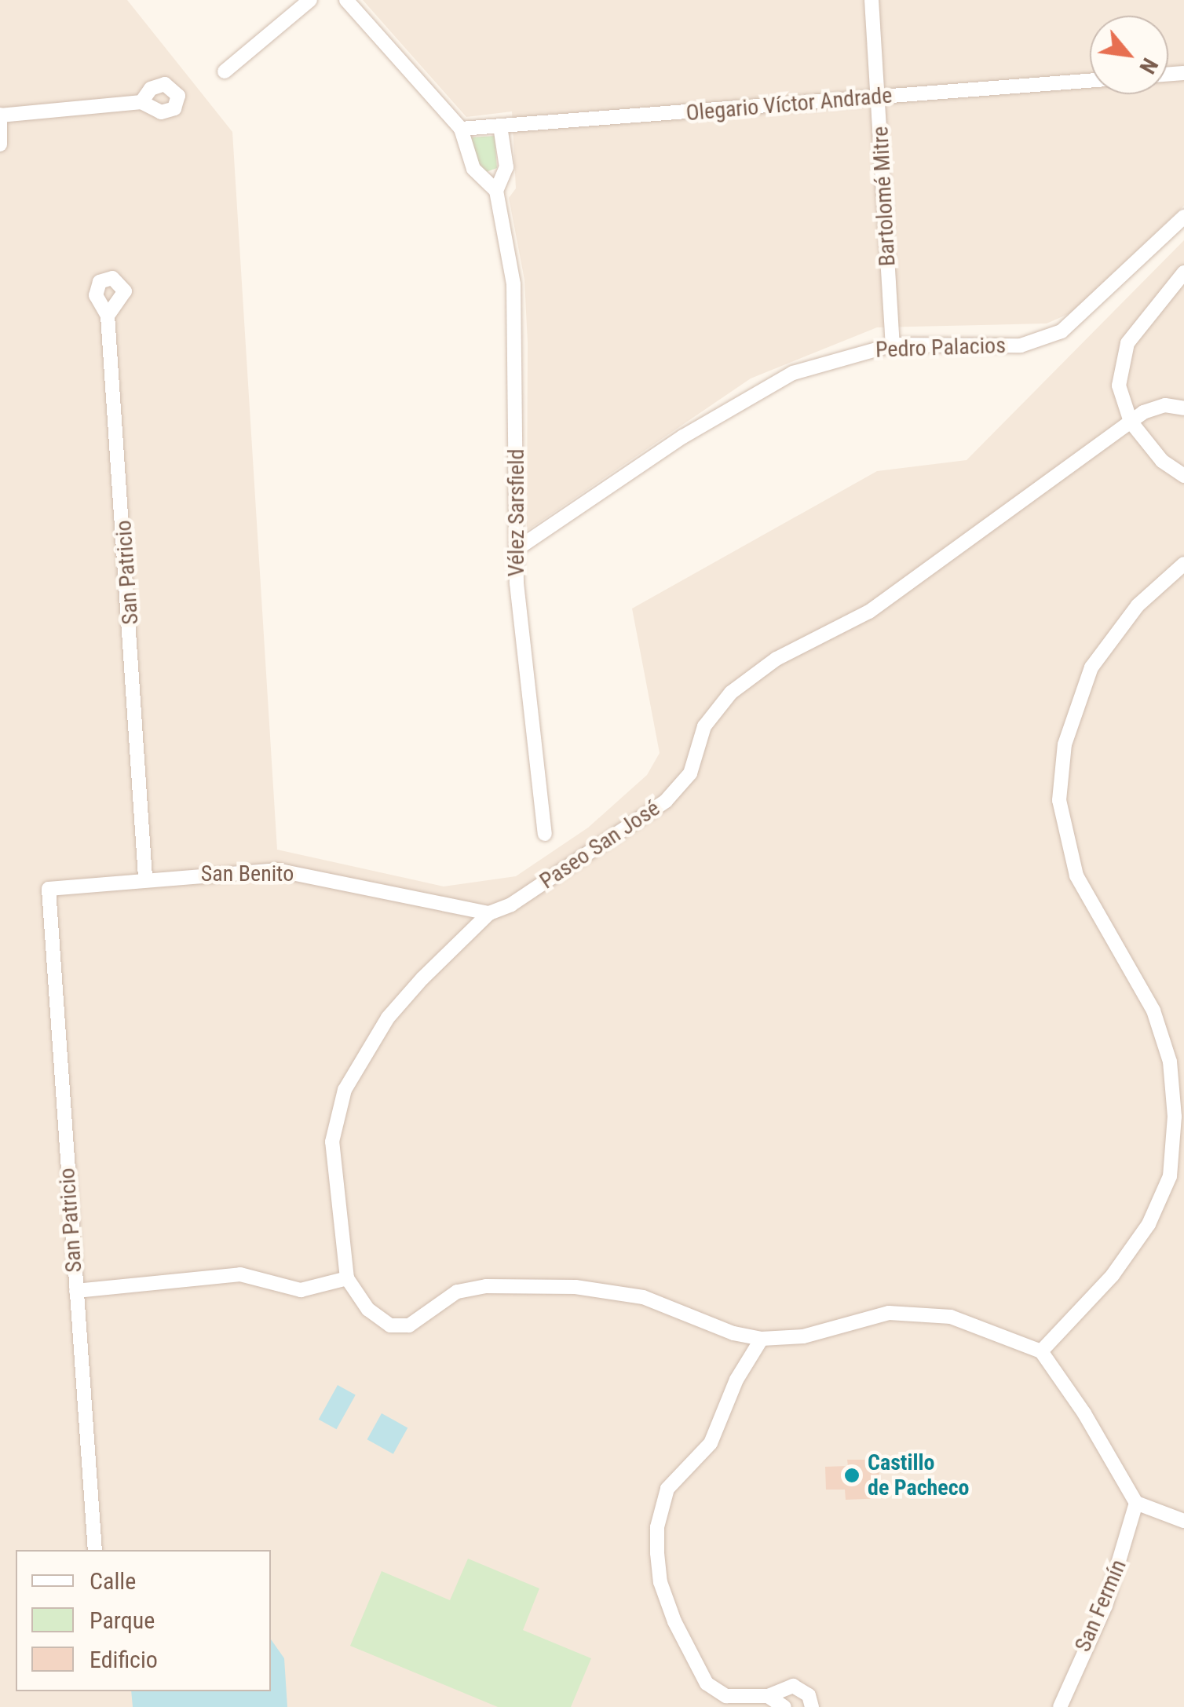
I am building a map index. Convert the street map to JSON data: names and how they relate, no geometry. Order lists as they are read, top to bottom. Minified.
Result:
{"streets":{"street":["Olegario Víctor Andrade","Bartolomé Mitre","Pedro Palacios","Vélez Sarsfield","San Patricio","Paseo San José","San Benito","San Fermín"]},"crossings":[["Olegario Víctor Andrade","Bartolomé Mitre"],["Olegario Víctor Andrade","Vélez Sarsfield"],["Bartolomé Mitre","Pedro Palacios"],["Pedro Palacios","Vélez Sarsfield"],["San Patricio","San Benito"],["Paseo San José","San Benito"]],"places":["Castillo de Pacheco"],"legend":["Calle","Parque","Edificio"],"north":"bottom right"}
